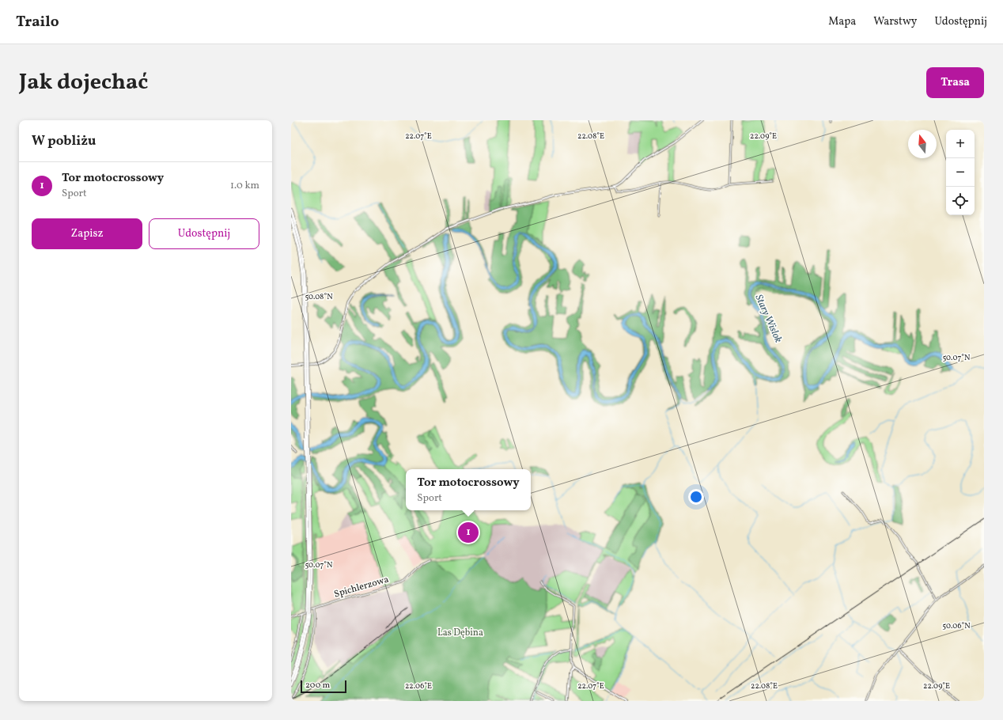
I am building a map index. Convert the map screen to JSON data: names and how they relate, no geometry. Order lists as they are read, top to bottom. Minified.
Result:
{"streets":{"street":["Spichlerzowa"]},"water":["Stary Wislok"],"parks":["Las Dębina"],"scale_bar":"200 m","north":"top","page":{"header":"Trailo","nav":["Mapa","Warstwy","Udostępnij"],"title":"Jak dojechać","buttons":["Trasa",["Zapisz","Udostępnij"]],"heading":"W pobliżu","map_buttons":["+","−"],"list":[{"mark":"1","name":"Tor motocrossowy","note":"Sport","value":"1.0 km"}],"popup":["Tor motocrossowy","Sport"],"pins":"1","scale":"200 m"},"coordinates":["22.07°E","22.08°E","22.09°E","50.08°N","50.07°N","50.06°N","22.06°E"]}
